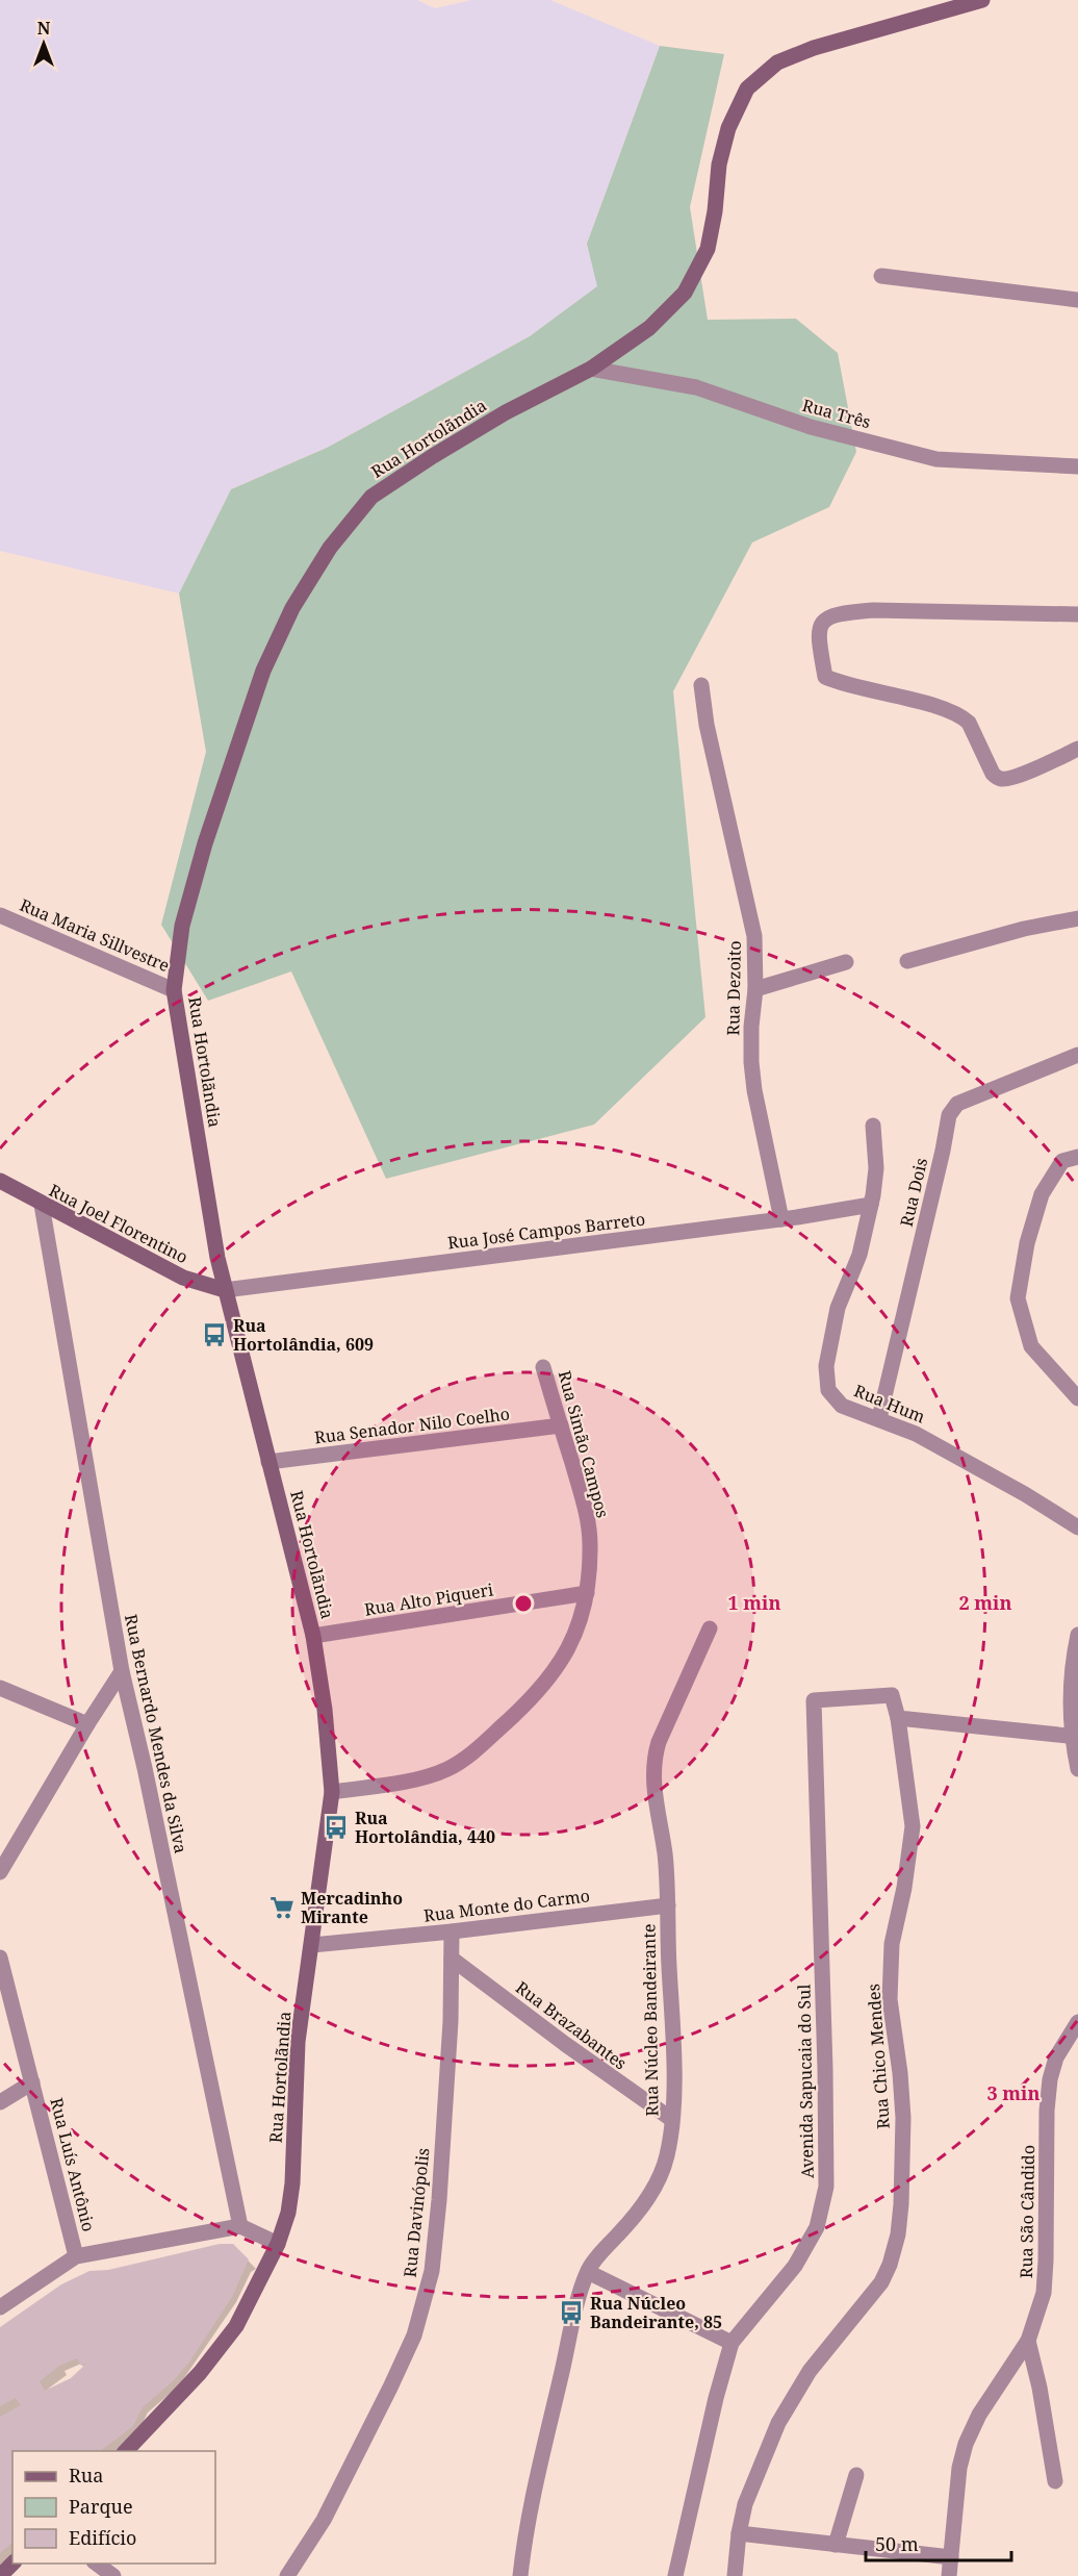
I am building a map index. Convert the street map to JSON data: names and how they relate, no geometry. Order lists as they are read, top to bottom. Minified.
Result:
{"streets":{"street":["Rua Três","Rua Hortolãndia","Rua Maria Sillvestre","Rua Dezoito","Rua Dois","Rua Joel Florentino","Rua José Campos Barreto","Rua Hum","Rua Senador Nilo Coelho","Rua Simão Campos","Rua Alto Piqueri","Rua Bernardo Mendes da Silva","Rua Monte do Carmo","Rua Núcleo Bandeirante","Rua Brazabantes","Rua Chico Mendes","Avenida Sapucaia do Sul","Rua Luís Antônio","Rua São Cândido","Rua Davinópolis"]},"crossings":[["Rua Três","Rua Hortolãndia"],["Rua Hortolãndia","Rua Maria Sillvestre"],["Rua Hortolãndia","Rua Joel Florentino"],["Rua Hortolãndia","Rua José Campos Barreto"],["Rua Hortolãndia","Rua Senador Nilo Coelho"],["Rua Hortolãndia","Rua Simão Campos"],["Rua Hortolãndia","Rua Alto Piqueri"],["Rua Hortolãndia","Rua Monte do Carmo"],["Rua Dezoito","Rua José Campos Barreto"],["Rua Dois","Rua Hum"],["Rua Joel Florentino","Rua José Campos Barreto"],["Rua Joel Florentino","Rua Bernardo Mendes da Silva"],["Rua José Campos Barreto","Rua Hum"],["Rua Senador Nilo Coelho","Rua Simão Campos"],["Rua Simão Campos","Rua Alto Piqueri"],["Rua Bernardo Mendes da Silva","Rua Luís Antônio"],["Rua Monte do Carmo","Rua Núcleo Bandeirante"],["Rua Monte do Carmo","Rua Davinópolis"],["Rua Núcleo Bandeirante","Rua Brazabantes"],["Rua Brazabantes","Rua Davinópolis"],["Rua Chico Mendes","Avenida Sapucaia do Sul"]],"places":{"bus stop":["Rua Hortolândia, 609","Rua Hortolândia, 440","Rua Núcleo Bandeirante, 85"],"supermarket":["Mercadinho Mirante"]},"legend":["Rua","Parque","Edifício"],"scale_bar":"50 m","north":"top","rings":["1 min","2 min","3 min"]}
